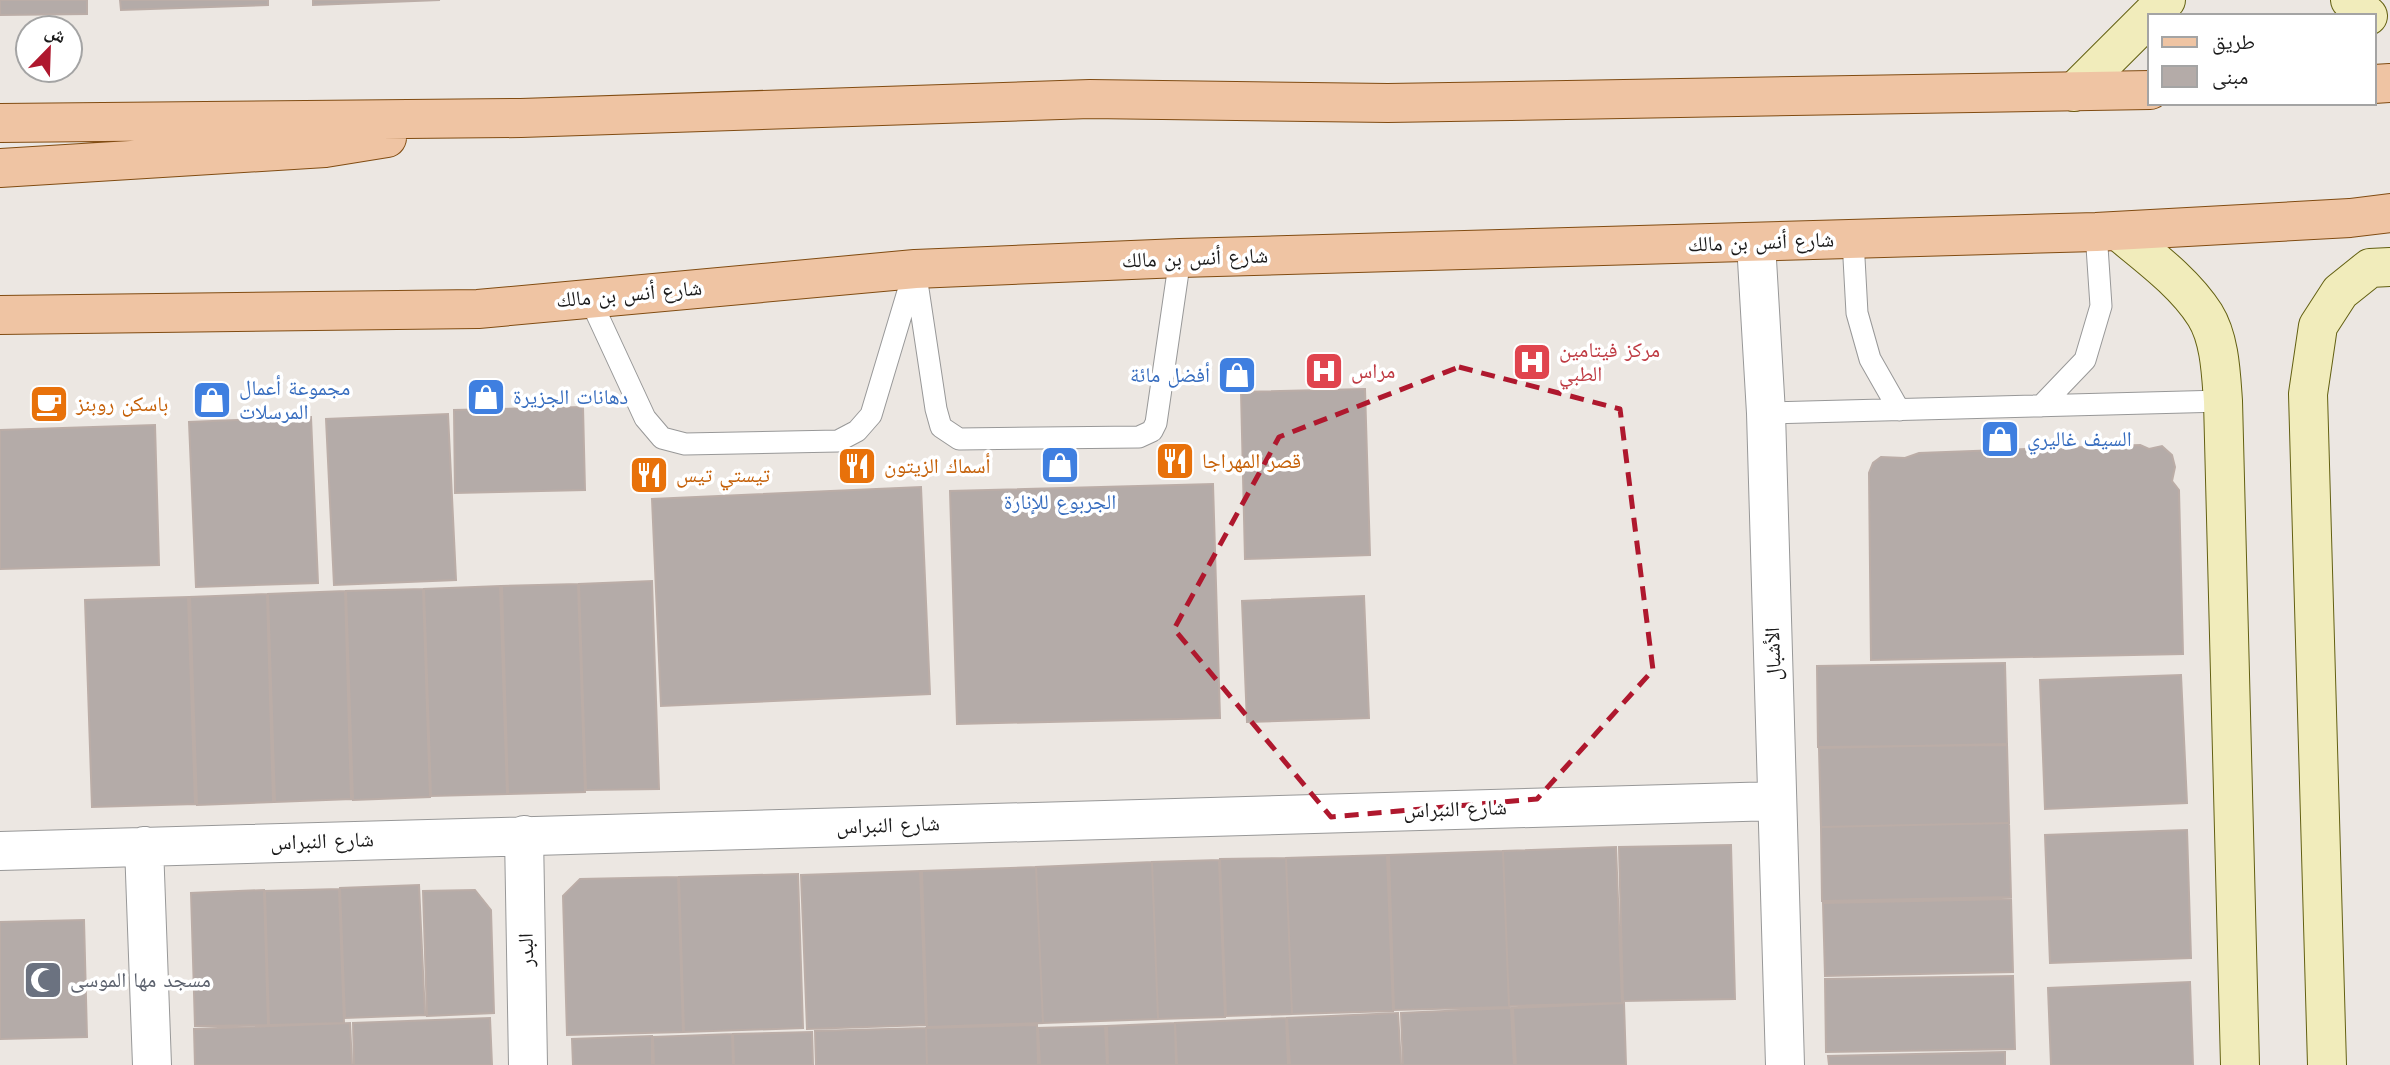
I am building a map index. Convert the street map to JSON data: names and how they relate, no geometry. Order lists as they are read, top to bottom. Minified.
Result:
{"streets":{"main road":["شارع أنس بن مالك"],"street":["الأشبال","شارع النبراس","البدر"]},"crossings":[["شارع أنس بن مالك","الأشبال"],["الأشبال","شارع النبراس"],["شارع النبراس","البدر"]],"places":{"hospital":["مركز فيتامين الطبي","مراس"],"shop":["أفضل مائة","دهانات الجزيرة","مجموعة أعمال المرسلات","السيف غاليري","الجربوع للإنارة"],"cafe":["باسكن روبنز"],"restaurant":["قصر المهراجا","أسماك الزيتون","تيستي تيس"],"mosque":["مسجد مها الموسى"]},"legend":["طريق","مبنى"],"north":"top right"}
